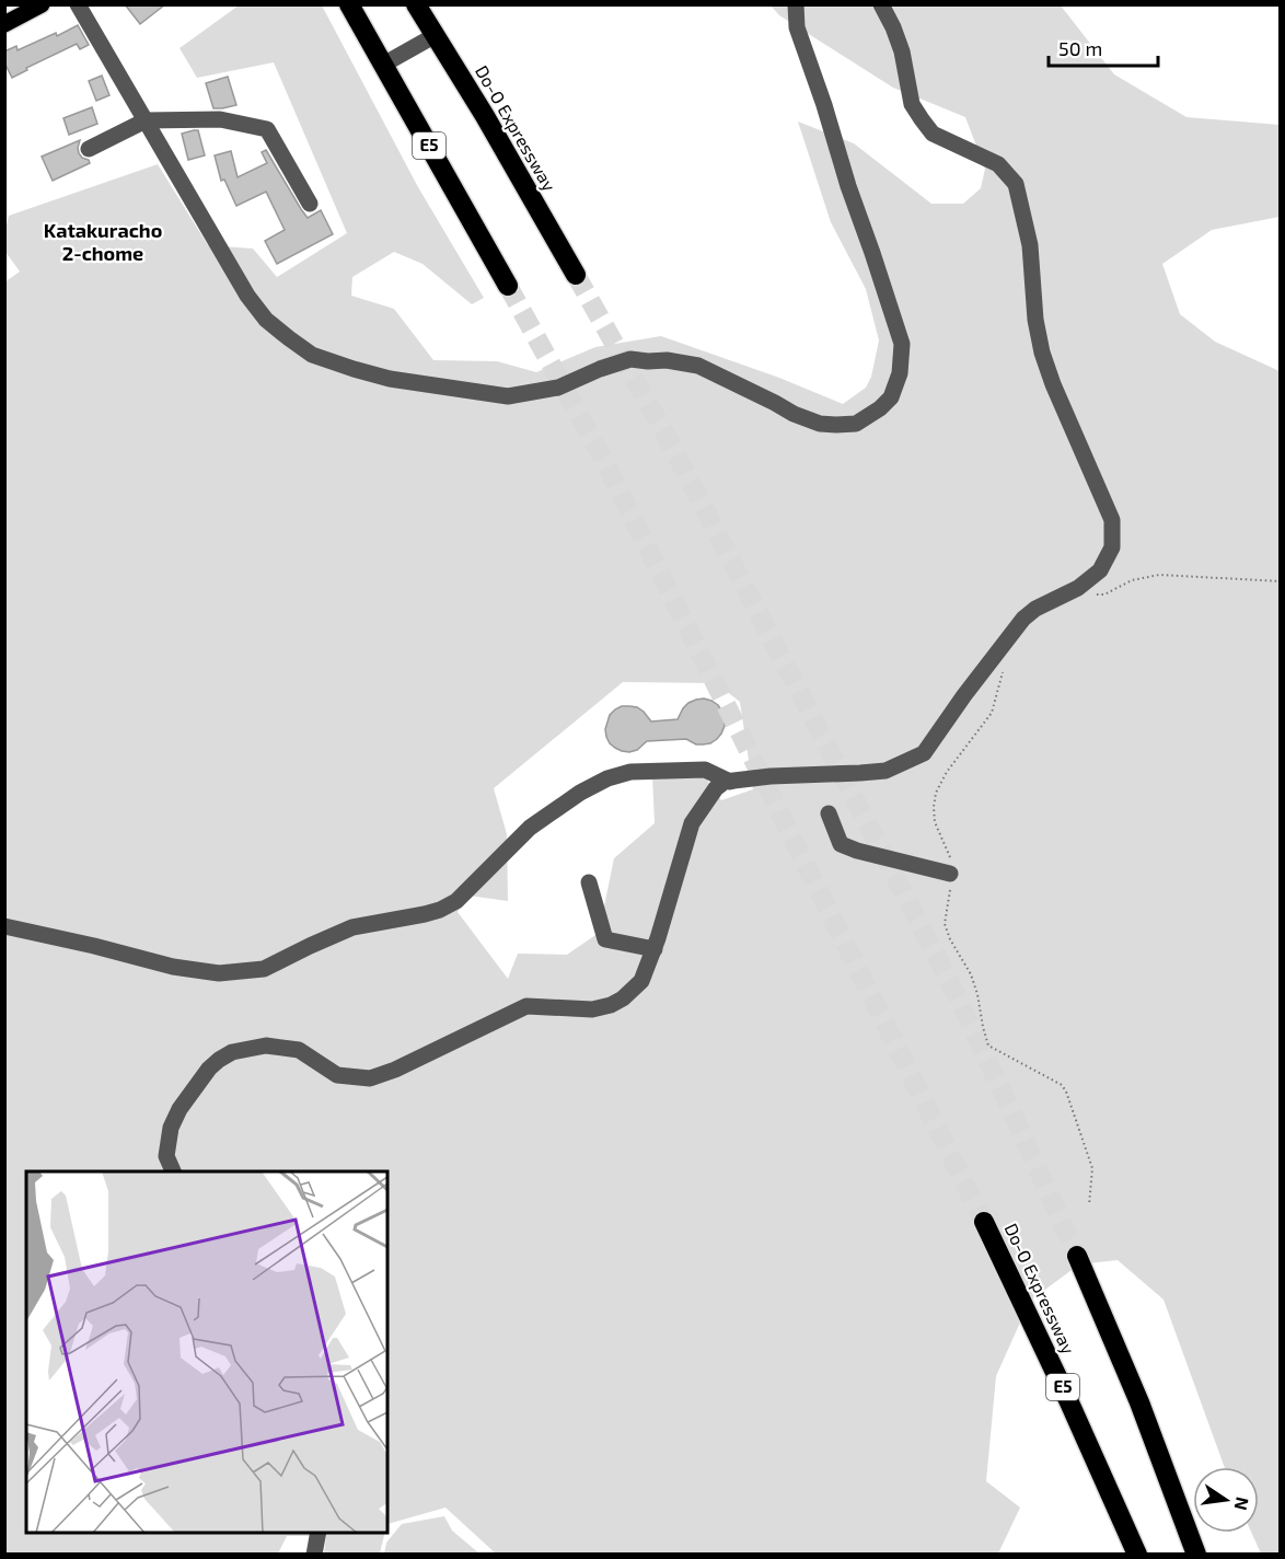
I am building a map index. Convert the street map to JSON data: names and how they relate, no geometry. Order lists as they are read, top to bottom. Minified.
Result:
{"streets":{"highway":["Do-O Expressway","E5"]},"districts":["Katakuracho 2-chome"],"scale_bar":"50 m","north":"right"}
